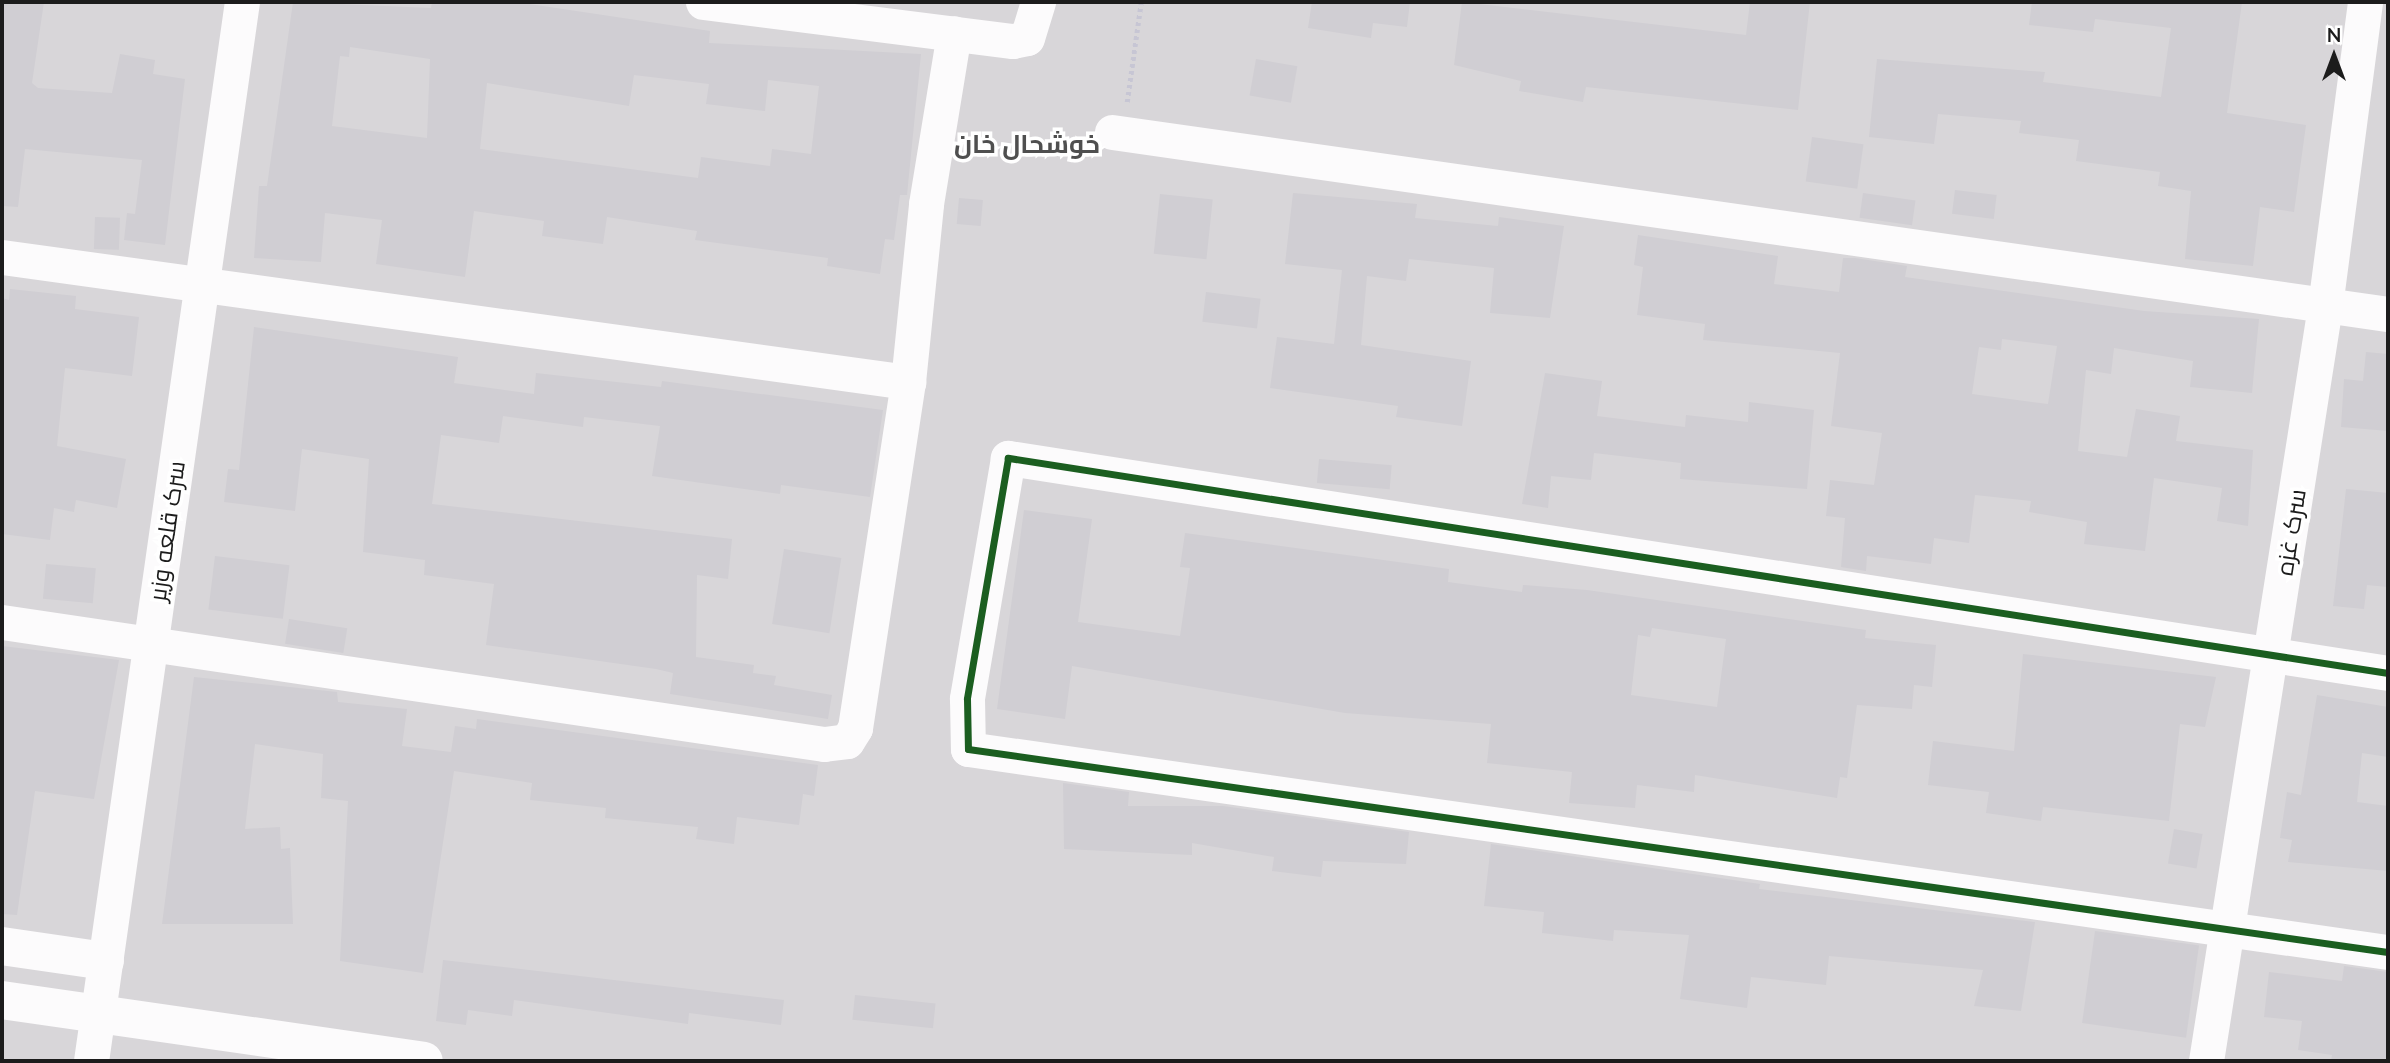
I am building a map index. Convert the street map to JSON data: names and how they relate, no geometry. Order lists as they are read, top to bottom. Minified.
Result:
{"streets":{"street":["سرک قلعه وزیر","سرک غزه"]},"districts":["خوشحال خان"],"north":"top"}
